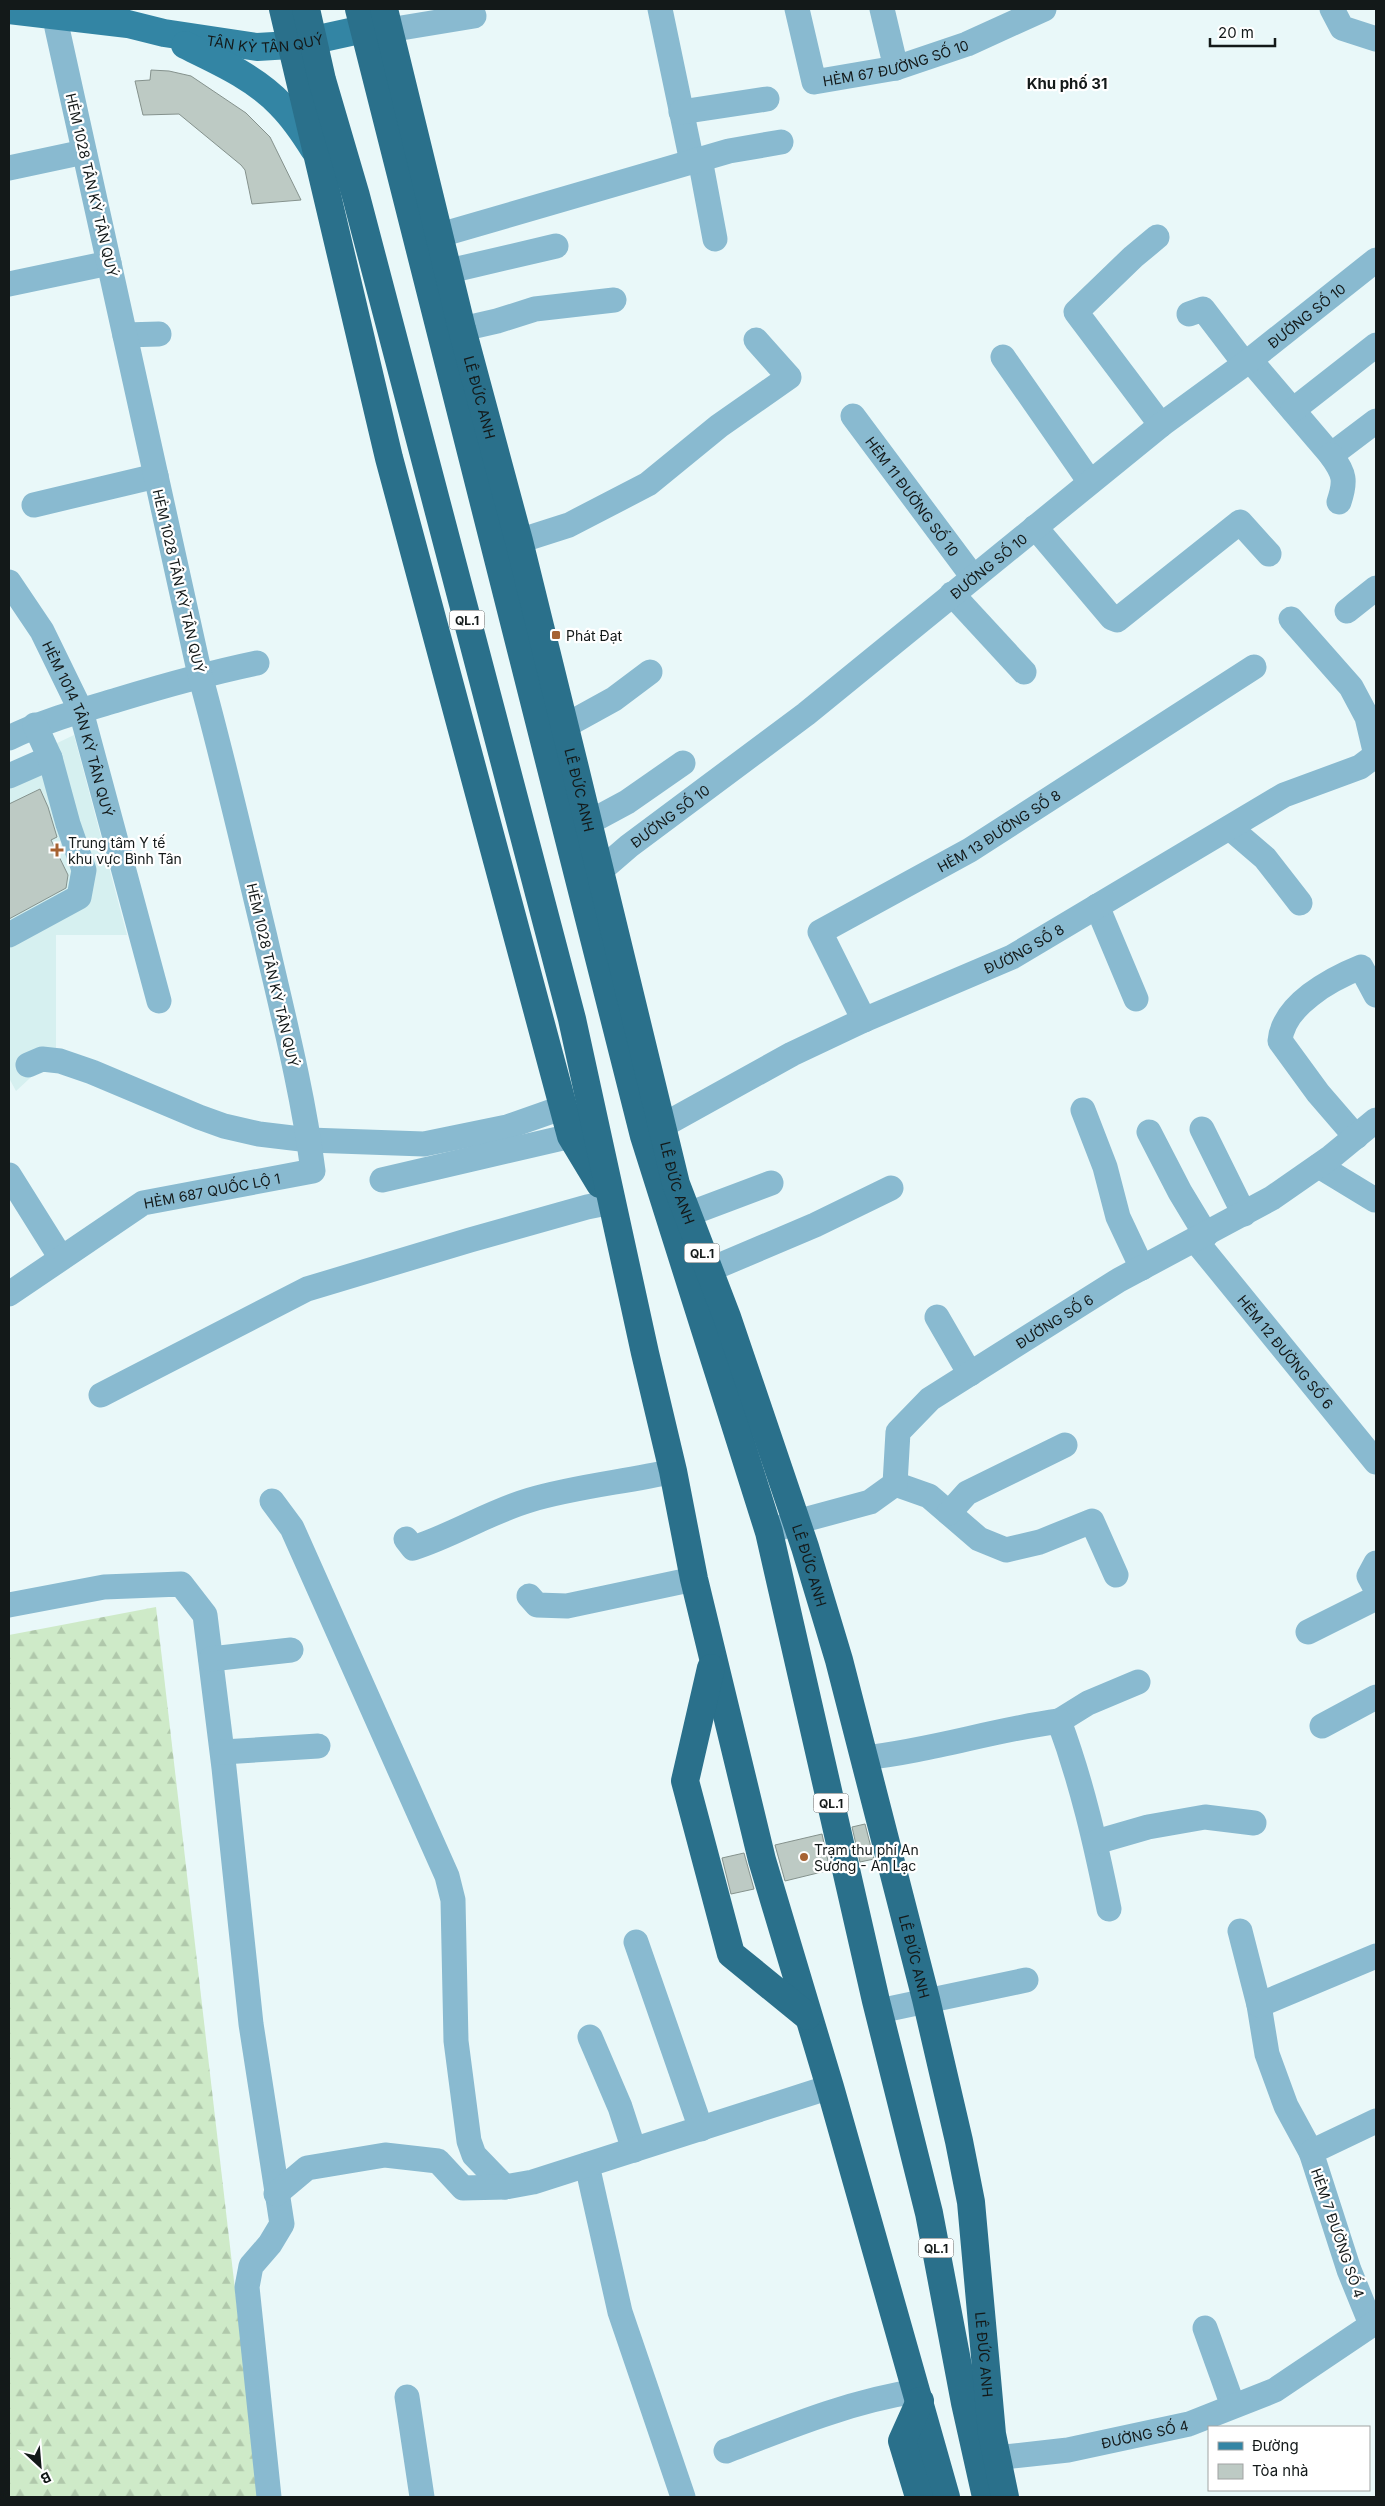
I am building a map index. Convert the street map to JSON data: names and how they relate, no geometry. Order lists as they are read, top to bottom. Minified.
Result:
{"streets":{"highway":["LÊ ĐỨC ANH","QL.1"],"main road":["TÂN KỲ TÂN QUÝ"],"street":["HẺM 67 ĐƯỜNG SỐ 10","HẺM 1028 TÂN KỲ TÂN QUÝ","ĐƯỜNG SỐ 10","HẺM 11 ĐƯỜNG SỐ 10","HẺM 1014 TÂN KỲ TÂN QUÝ","HẺM 13 ĐƯỜNG SỐ 8","ĐƯỜNG SỐ 8","HẺM 687 QUỐC LỘ 1","ĐƯỜNG SỐ 6","HẺM 12 ĐƯỜNG SỐ 6","HẺM 7 ĐƯỜNG SỐ 4","ĐƯỜNG SỐ 4"]},"crossings":[["TÂN KỲ TÂN QUÝ","HẺM 1028 TÂN KỲ TÂN QUÝ"],["TÂN KỲ TÂN QUÝ","LÊ ĐỨC ANH"],["TÂN KỲ TÂN QUÝ","QL.1"],["HẺM 1028 TÂN KỲ TÂN QUÝ","HẺM 687 QUỐC LỘ 1"],["ĐƯỜNG SỐ 10","LÊ ĐỨC ANH"],["ĐƯỜNG SỐ 10","HẺM 11 ĐƯỜNG SỐ 10"],["LÊ ĐỨC ANH","ĐƯỜNG SỐ 8"],["LÊ ĐỨC ANH","ĐƯỜNG SỐ 4"],["HẺM 13 ĐƯỜNG SỐ 8","ĐƯỜNG SỐ 8"],["ĐƯỜNG SỐ 6","HẺM 12 ĐƯỜNG SỐ 6"],["HẺM 7 ĐƯỜNG SỐ 4","ĐƯỜNG SỐ 4"]],"districts":["Khu phố 31"],"places":{"transit":["Phát Đạt"],"health":["Trung tâm Y tế khu vực Bình Tân"],"other":["Trạm thu phí An Sương - An Lạc"]},"legend":["Đường","Tòa nhà"],"scale_bar":"20 m","north":"bottom right"}
